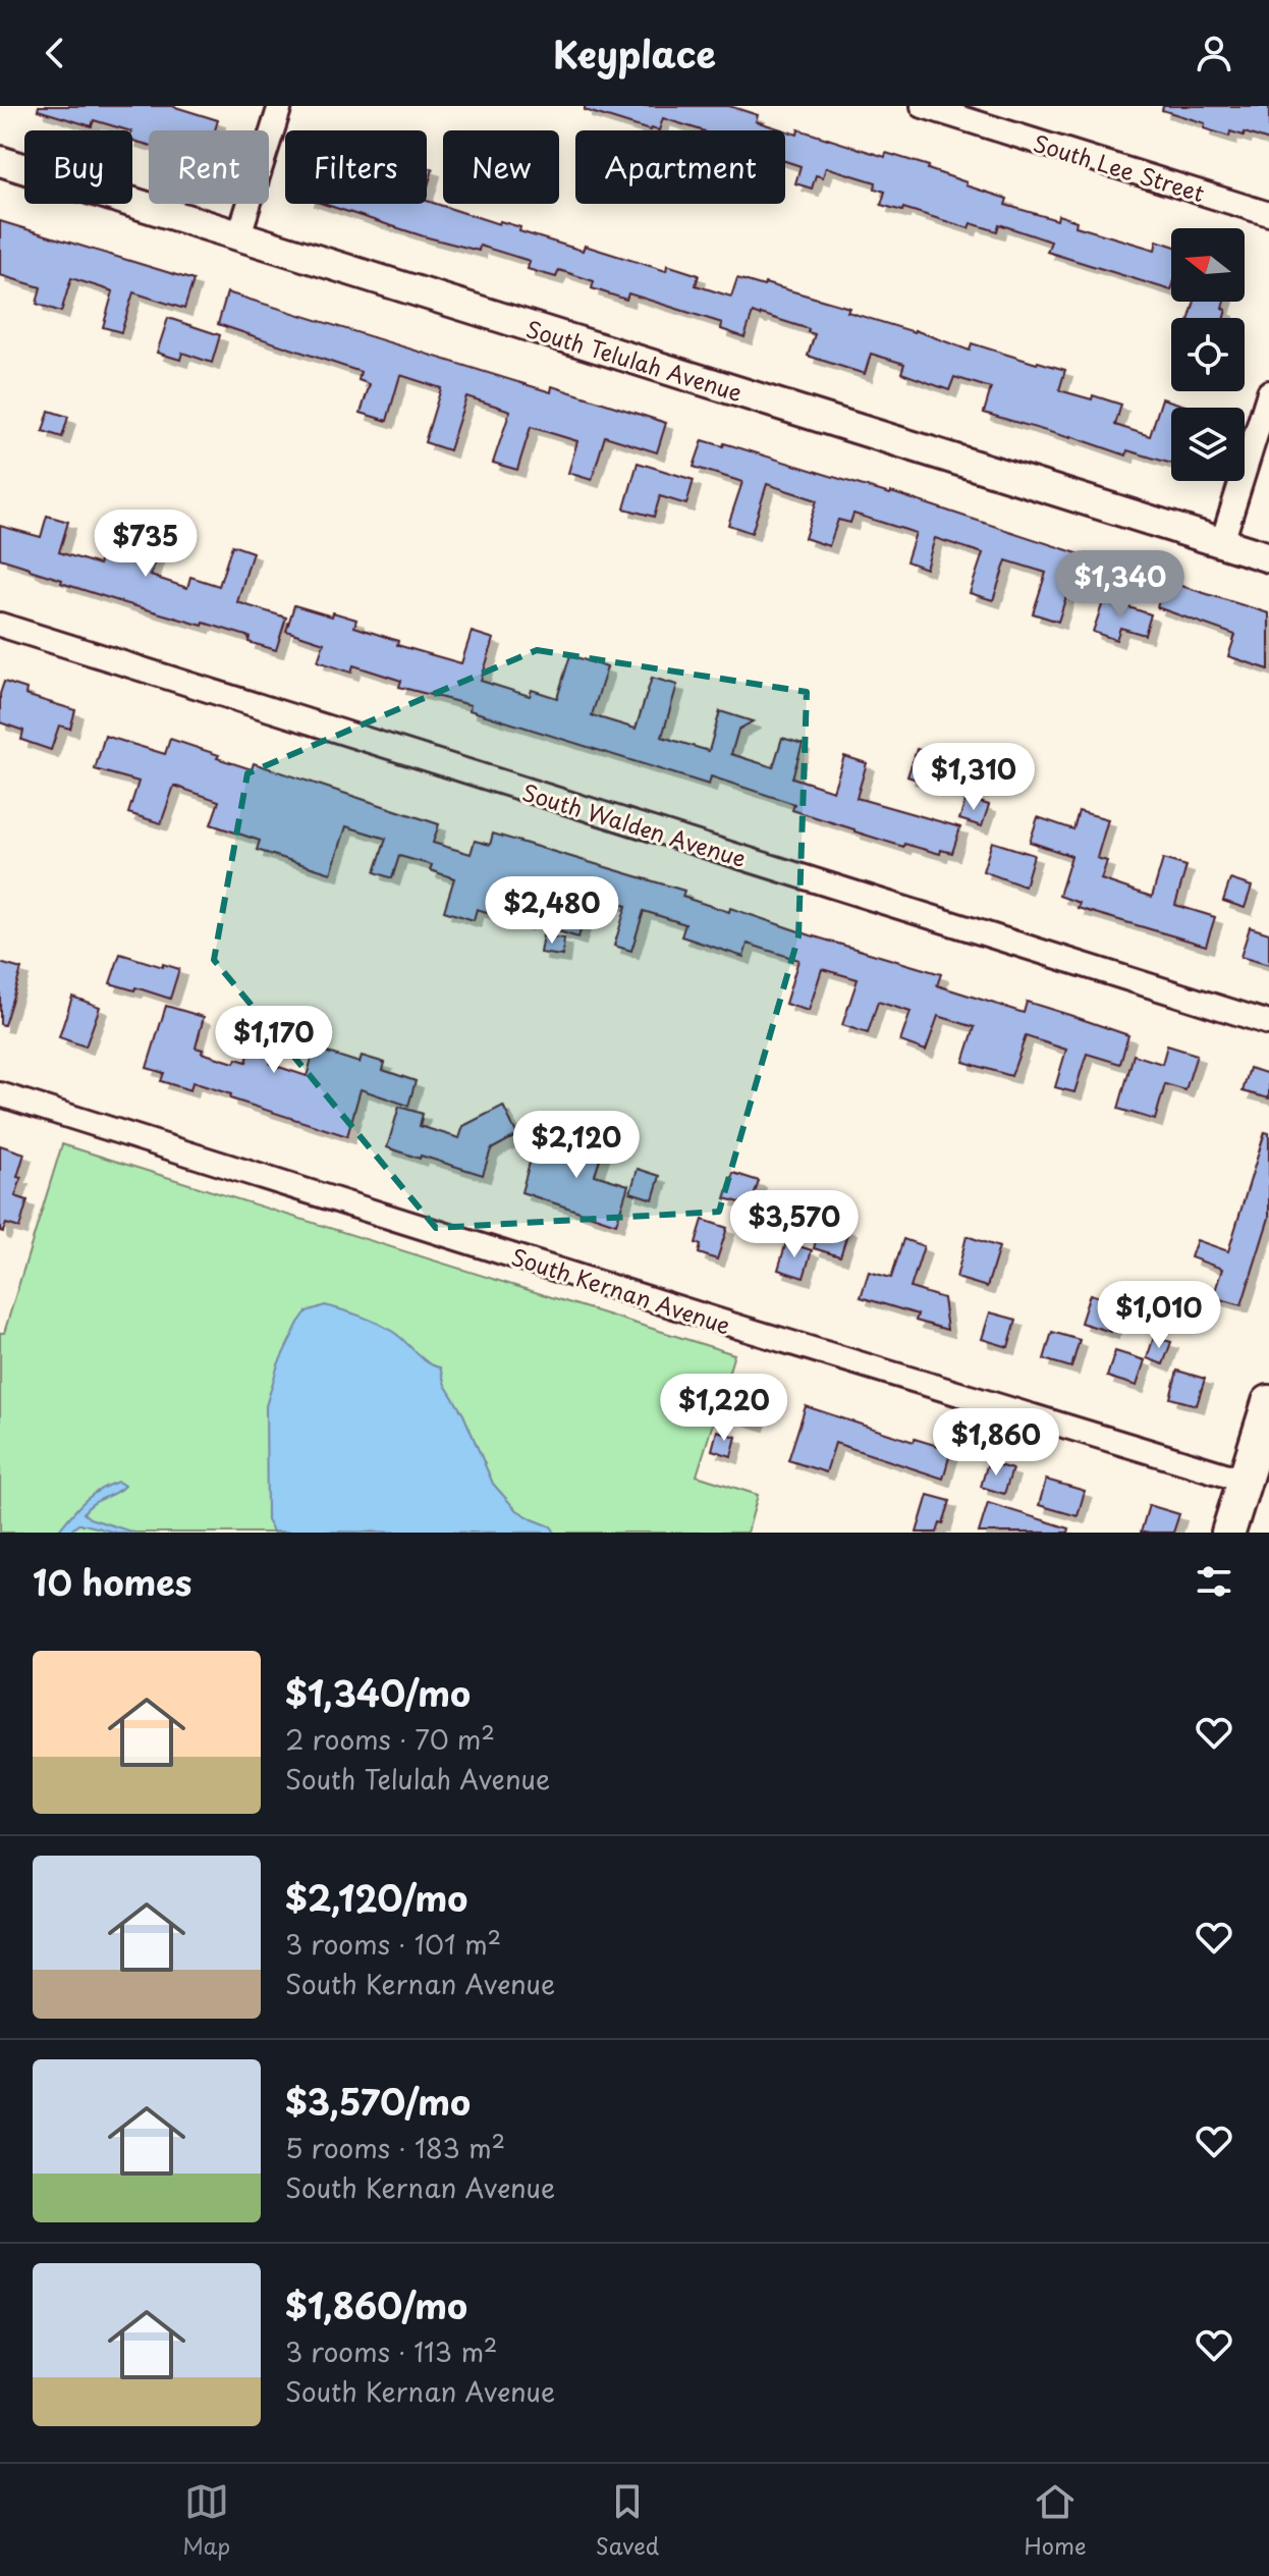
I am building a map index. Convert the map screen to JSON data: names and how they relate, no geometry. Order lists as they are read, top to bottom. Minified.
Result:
{"streets":{"street":["South Lee Street","South Telulah Avenue","South Walden Avenue","South Kernan Avenue"]},"north":"left","page":{"header":"Keyplace","chip":["Buy","Rent","Filters","New","Apartment"],"price":["$735","$1,340","$1,310","$2,480","$1,170","$2,120","$3,570","$1,010","$1,220","$1,860"],"heading":"10 homes","list":[{"name":"$1,340/mo","note":"2 rooms · 70 m² · South Telulah Avenue"},{"name":"$2,120/mo","note":"3 rooms · 101 m² · South Kernan Avenue"},{"name":"$3,570/mo","note":"5 rooms · 183 m² · South Kernan Avenue"},{"name":"$1,860/mo","note":"3 rooms · 113 m² · South Kernan Avenue"}],"tabs":["Map","Saved","Home"]}}
